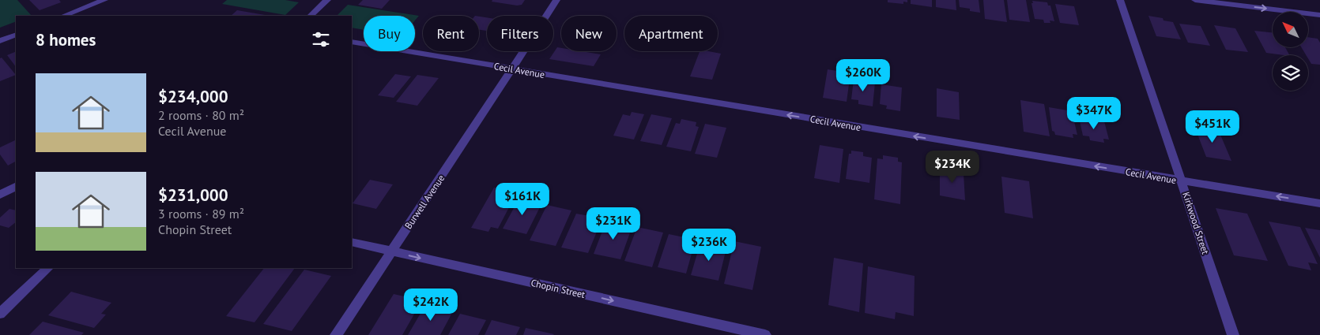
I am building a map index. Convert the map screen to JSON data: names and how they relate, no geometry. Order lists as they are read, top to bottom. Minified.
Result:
{"streets":{"street":["Cecil Avenue","Burwell Avenue","Kirkwood Street","Chopin Street"]},"crossings":[["Cecil Avenue","Burwell Avenue"],["Cecil Avenue","Kirkwood Street"],["Burwell Avenue","Chopin Street"]],"one_way":["Cecil Avenue","Chopin Street"],"north":"top left","page":{"chip":["Buy","Rent","Filters","New","Apartment"],"heading":"8 homes","price":["$260K","$347K","$451K","$234K","$161K","$231K","$236K","$242K"],"list":[{"name":"$234,000","note":"2 rooms · 80 m² · Cecil Avenue"},{"name":"$231,000","note":"3 rooms · 89 m² · Chopin Street"}]}}
